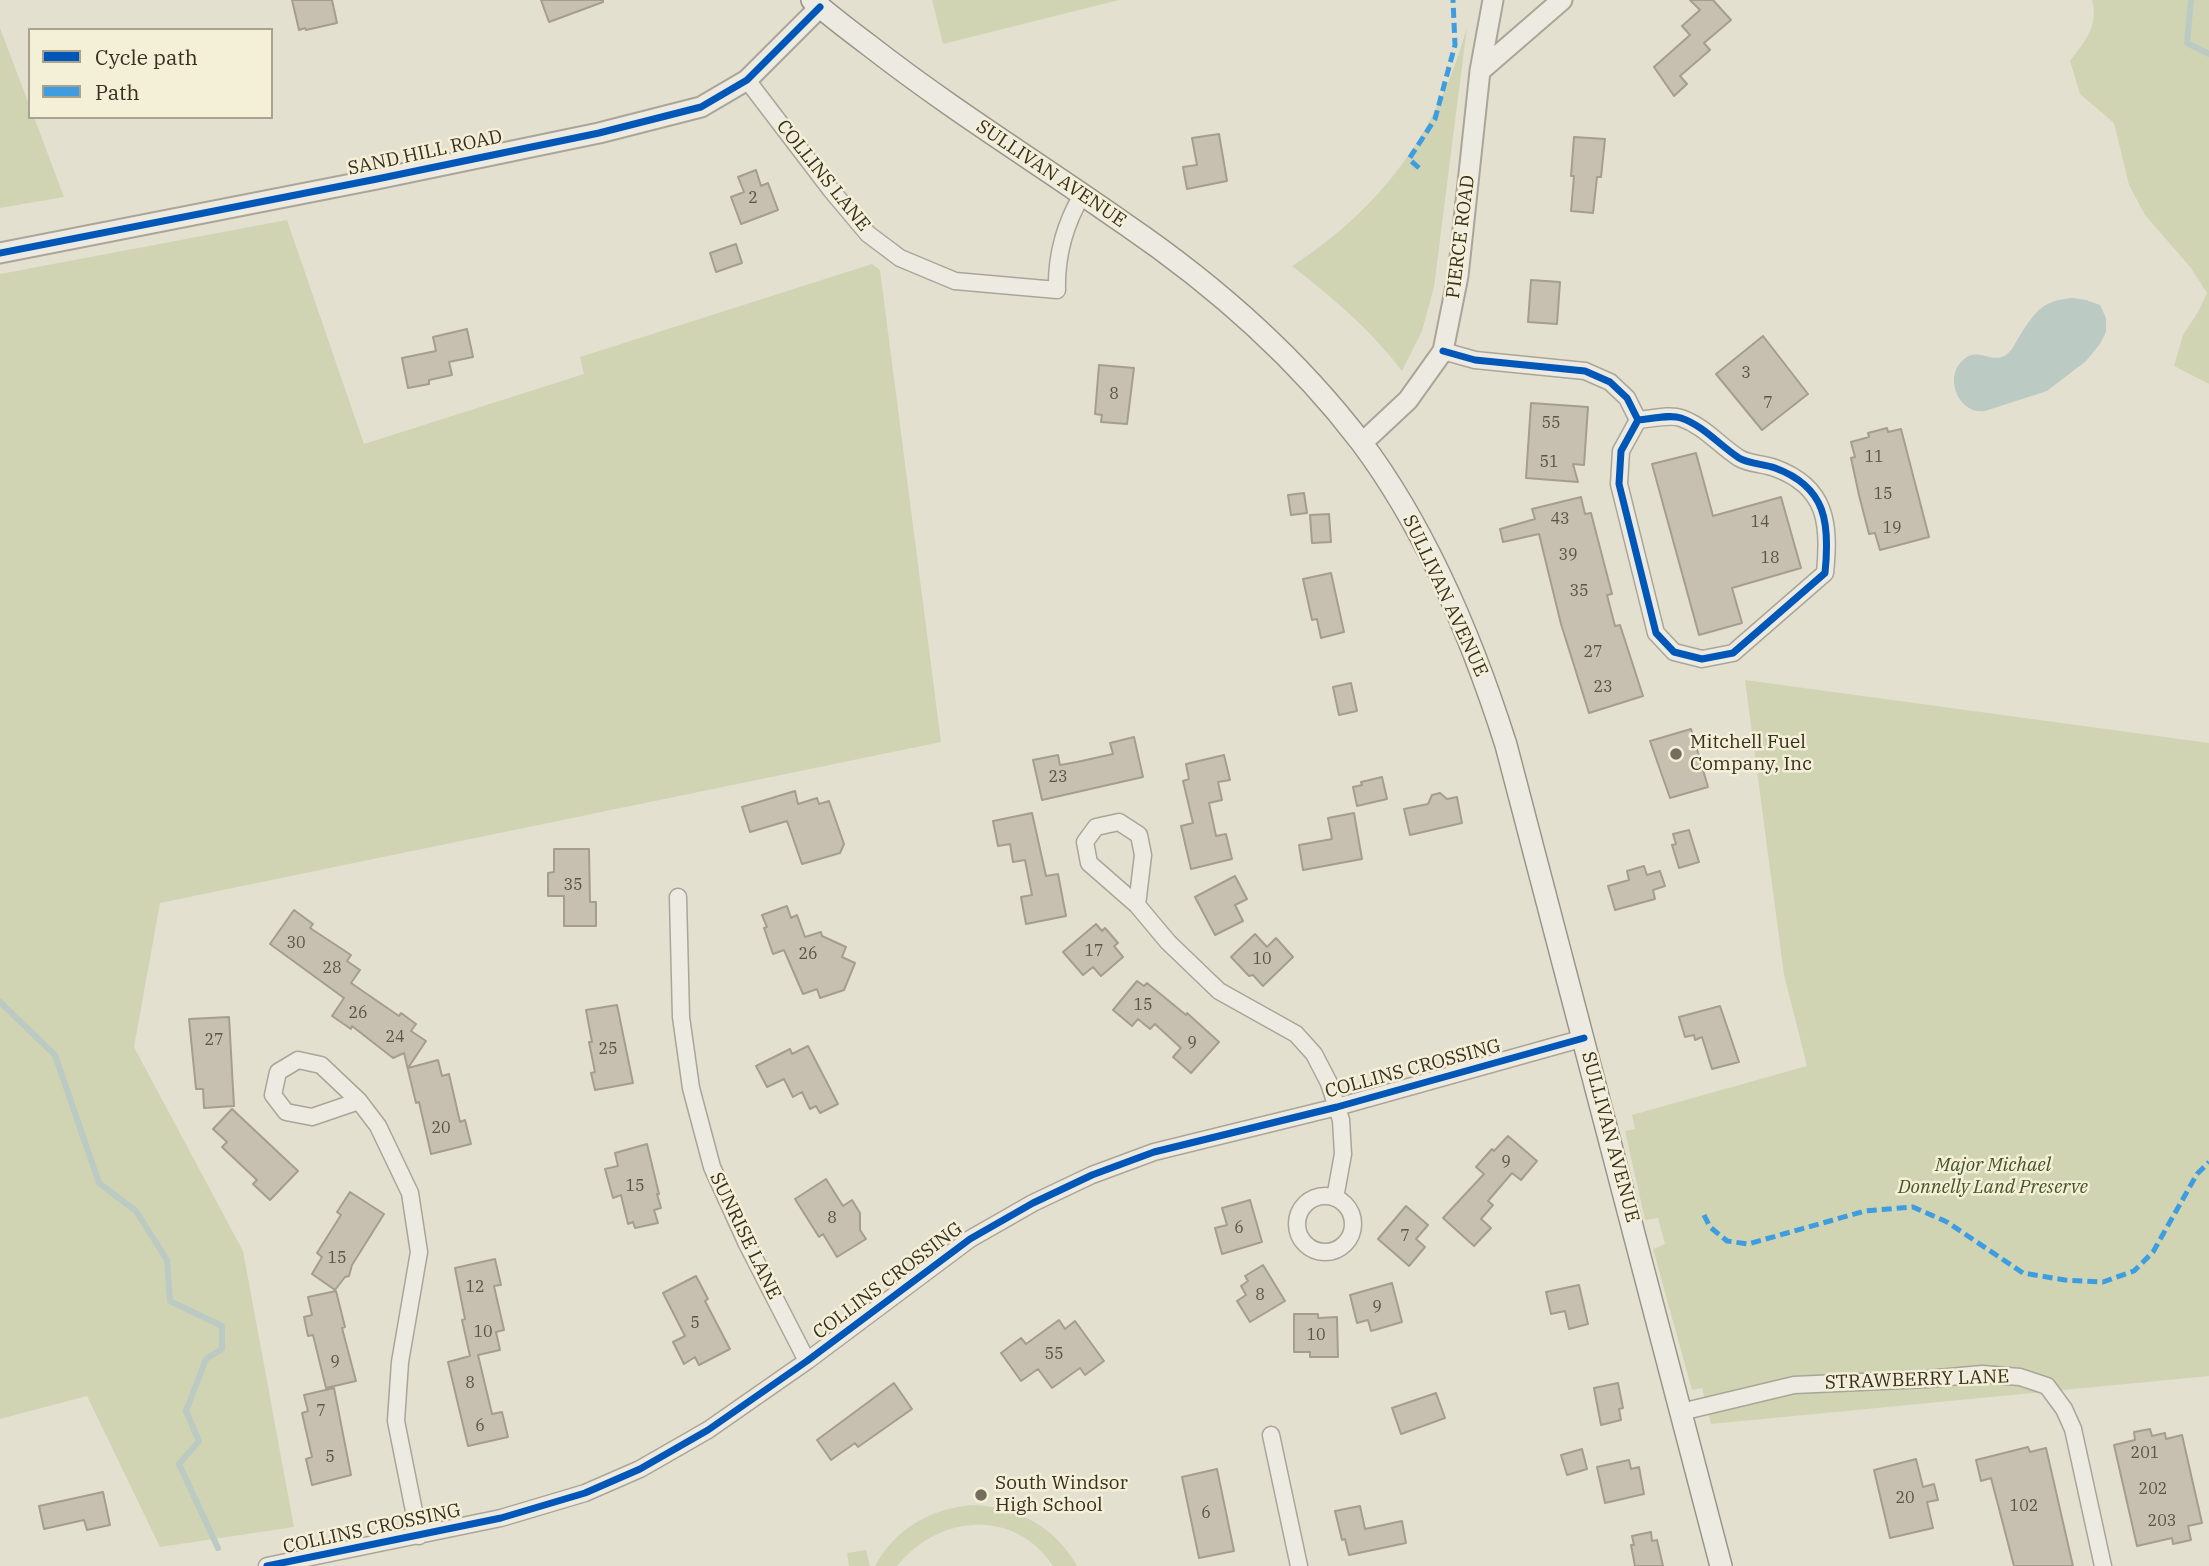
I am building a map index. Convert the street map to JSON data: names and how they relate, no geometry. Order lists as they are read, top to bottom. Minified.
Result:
{"streets":{"main road":["SULLIVAN AVENUE"],"street":["SAND HILL ROAD","COLLINS LANE","PIERCE ROAD","COLLINS CROSSING","SUNRISE LANE","STRAWBERRY LANE"]},"crossings":[["SAND HILL ROAD","SULLIVAN AVENUE"],["SAND HILL ROAD","COLLINS LANE"],["SULLIVAN AVENUE","COLLINS LANE"],["SULLIVAN AVENUE","PIERCE ROAD"],["SULLIVAN AVENUE","COLLINS CROSSING"],["SULLIVAN AVENUE","STRAWBERRY LANE"],["COLLINS CROSSING","SUNRISE LANE"]],"parks":["Major Michael Donnelly Land Preserve"],"places":["Mitchell Fuel Company, Inc","South Windsor High School"],"house_numbers":["2","3","8","7","55","11","51","15","43","14","19","39","18","35","27","23","23","35","30","17","26","10","28","15","26","24","27","9","25","20","9","15","8","6","7","15","12","8","9","5","10","10","55","9","8","7","6","201","5","202","20","102","6","203"],"legend":["Cycle path","Path"]}
